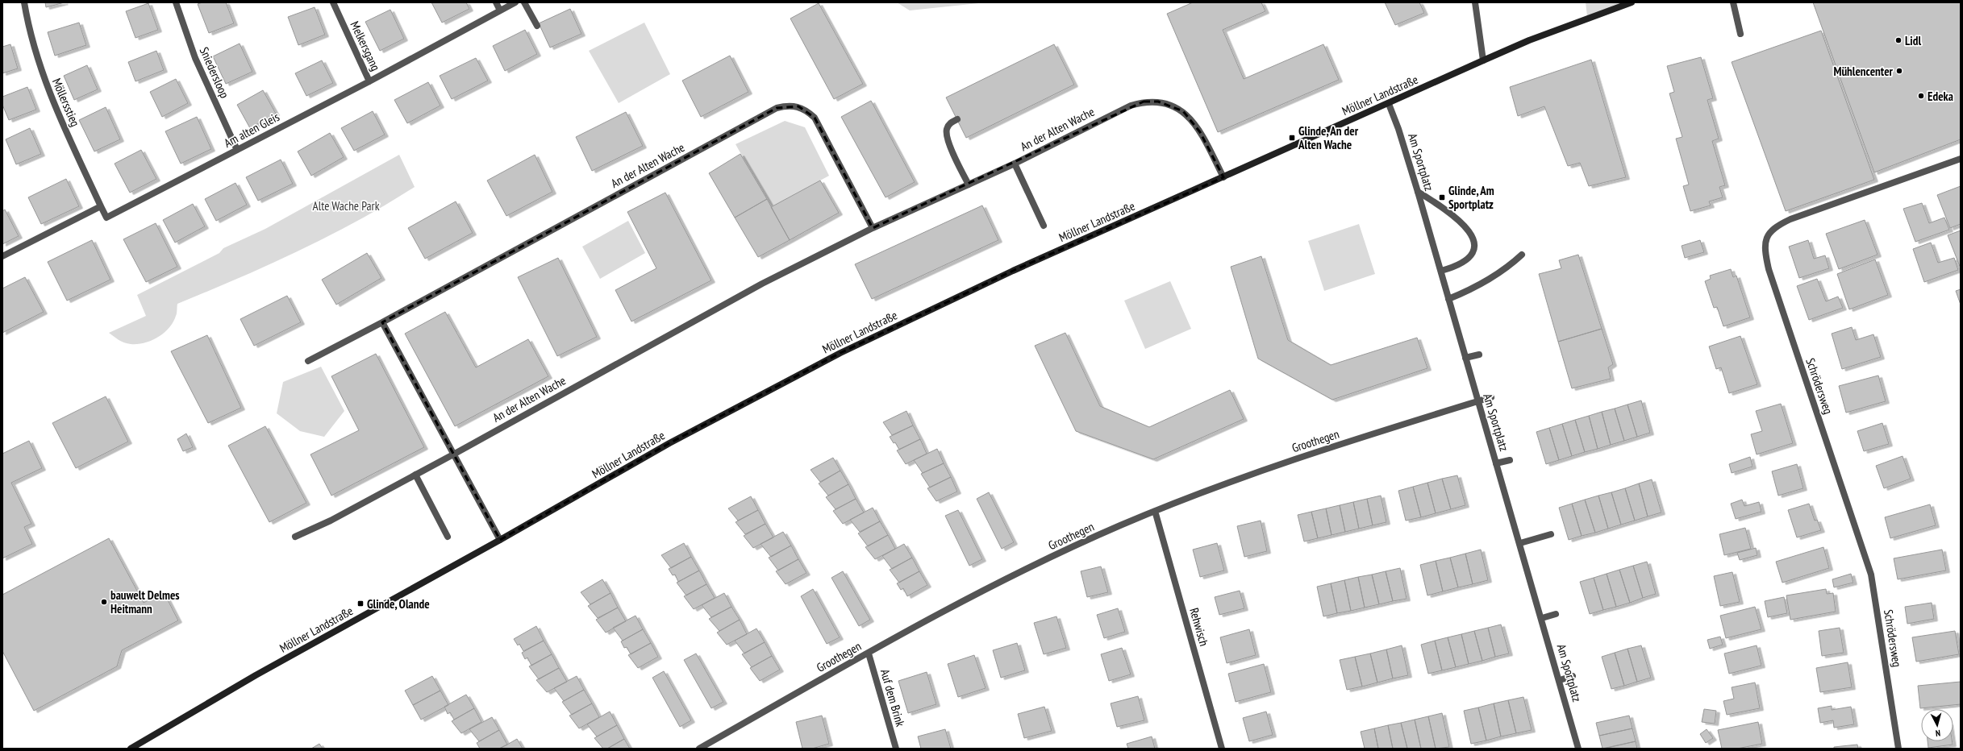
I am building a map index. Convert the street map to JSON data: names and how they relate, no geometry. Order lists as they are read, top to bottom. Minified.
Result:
{"streets":{"main road":["Möllner Landstraße"],"street":["Melkersgang","Sniedersloop","Möllersstieg","An der Alten Wache","Am alten Gleis","Am Sportplatz","Schrödersweg","Groothegen","Rehwisch","Auf dem Brink"]},"crossings":[["Melkersgang","Am alten Gleis"],["Sniedersloop","Am alten Gleis"],["Möllner Landstraße","An der Alten Wache"],["Möllner Landstraße","Am Sportplatz"],["Möllersstieg","Am alten Gleis"],["Am Sportplatz","Groothegen"],["Groothegen","Rehwisch"],["Groothegen","Auf dem Brink"]],"parks":["Alte Wache Park"],"places":{"other":["Lidl","Mühlencenter","Edeka","bauwelt Delmes Heitmann"],"transit":["Glinde, An der Alten Wache","Glinde, Am Sportplatz","Glinde, Olande"]},"north":"bottom"}
